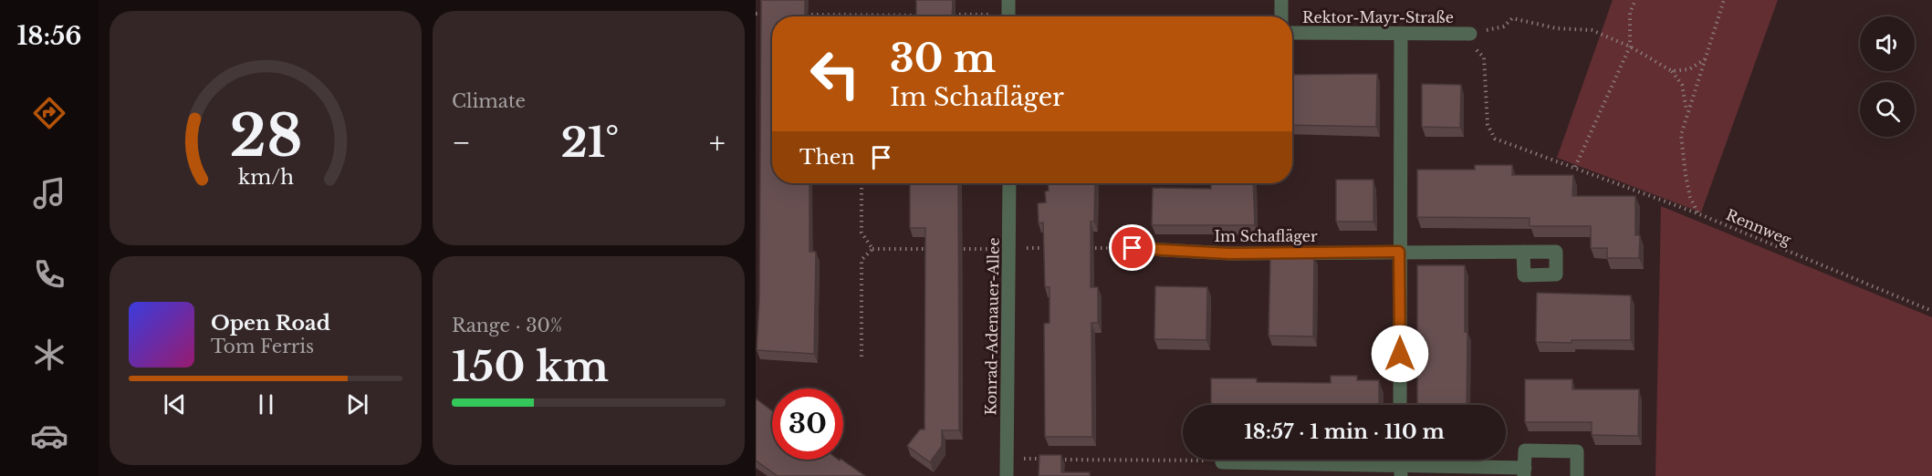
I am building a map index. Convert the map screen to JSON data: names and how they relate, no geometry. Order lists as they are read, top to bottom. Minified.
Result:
{"streets":{"street":["Rektor-Mayr-Straße","Im Schafläger","Konrad-Adenauer-Allee"],"path":["Rennweg"]},"crossings":[["Rektor-Mayr-Straße","Rennweg"]],"page":{"tabs":"18:56","tile":["Climate",["Range · 30%","150 km"]],"turn":["30 m","Im Schafläger"],"heat":["−","21°","+"],"then":"Then","song":["Open Road","Tom Ferris"],"limit":"30","trip":"18:57 · 1 min · 110 m","gauge":["28","km/h"]}}
